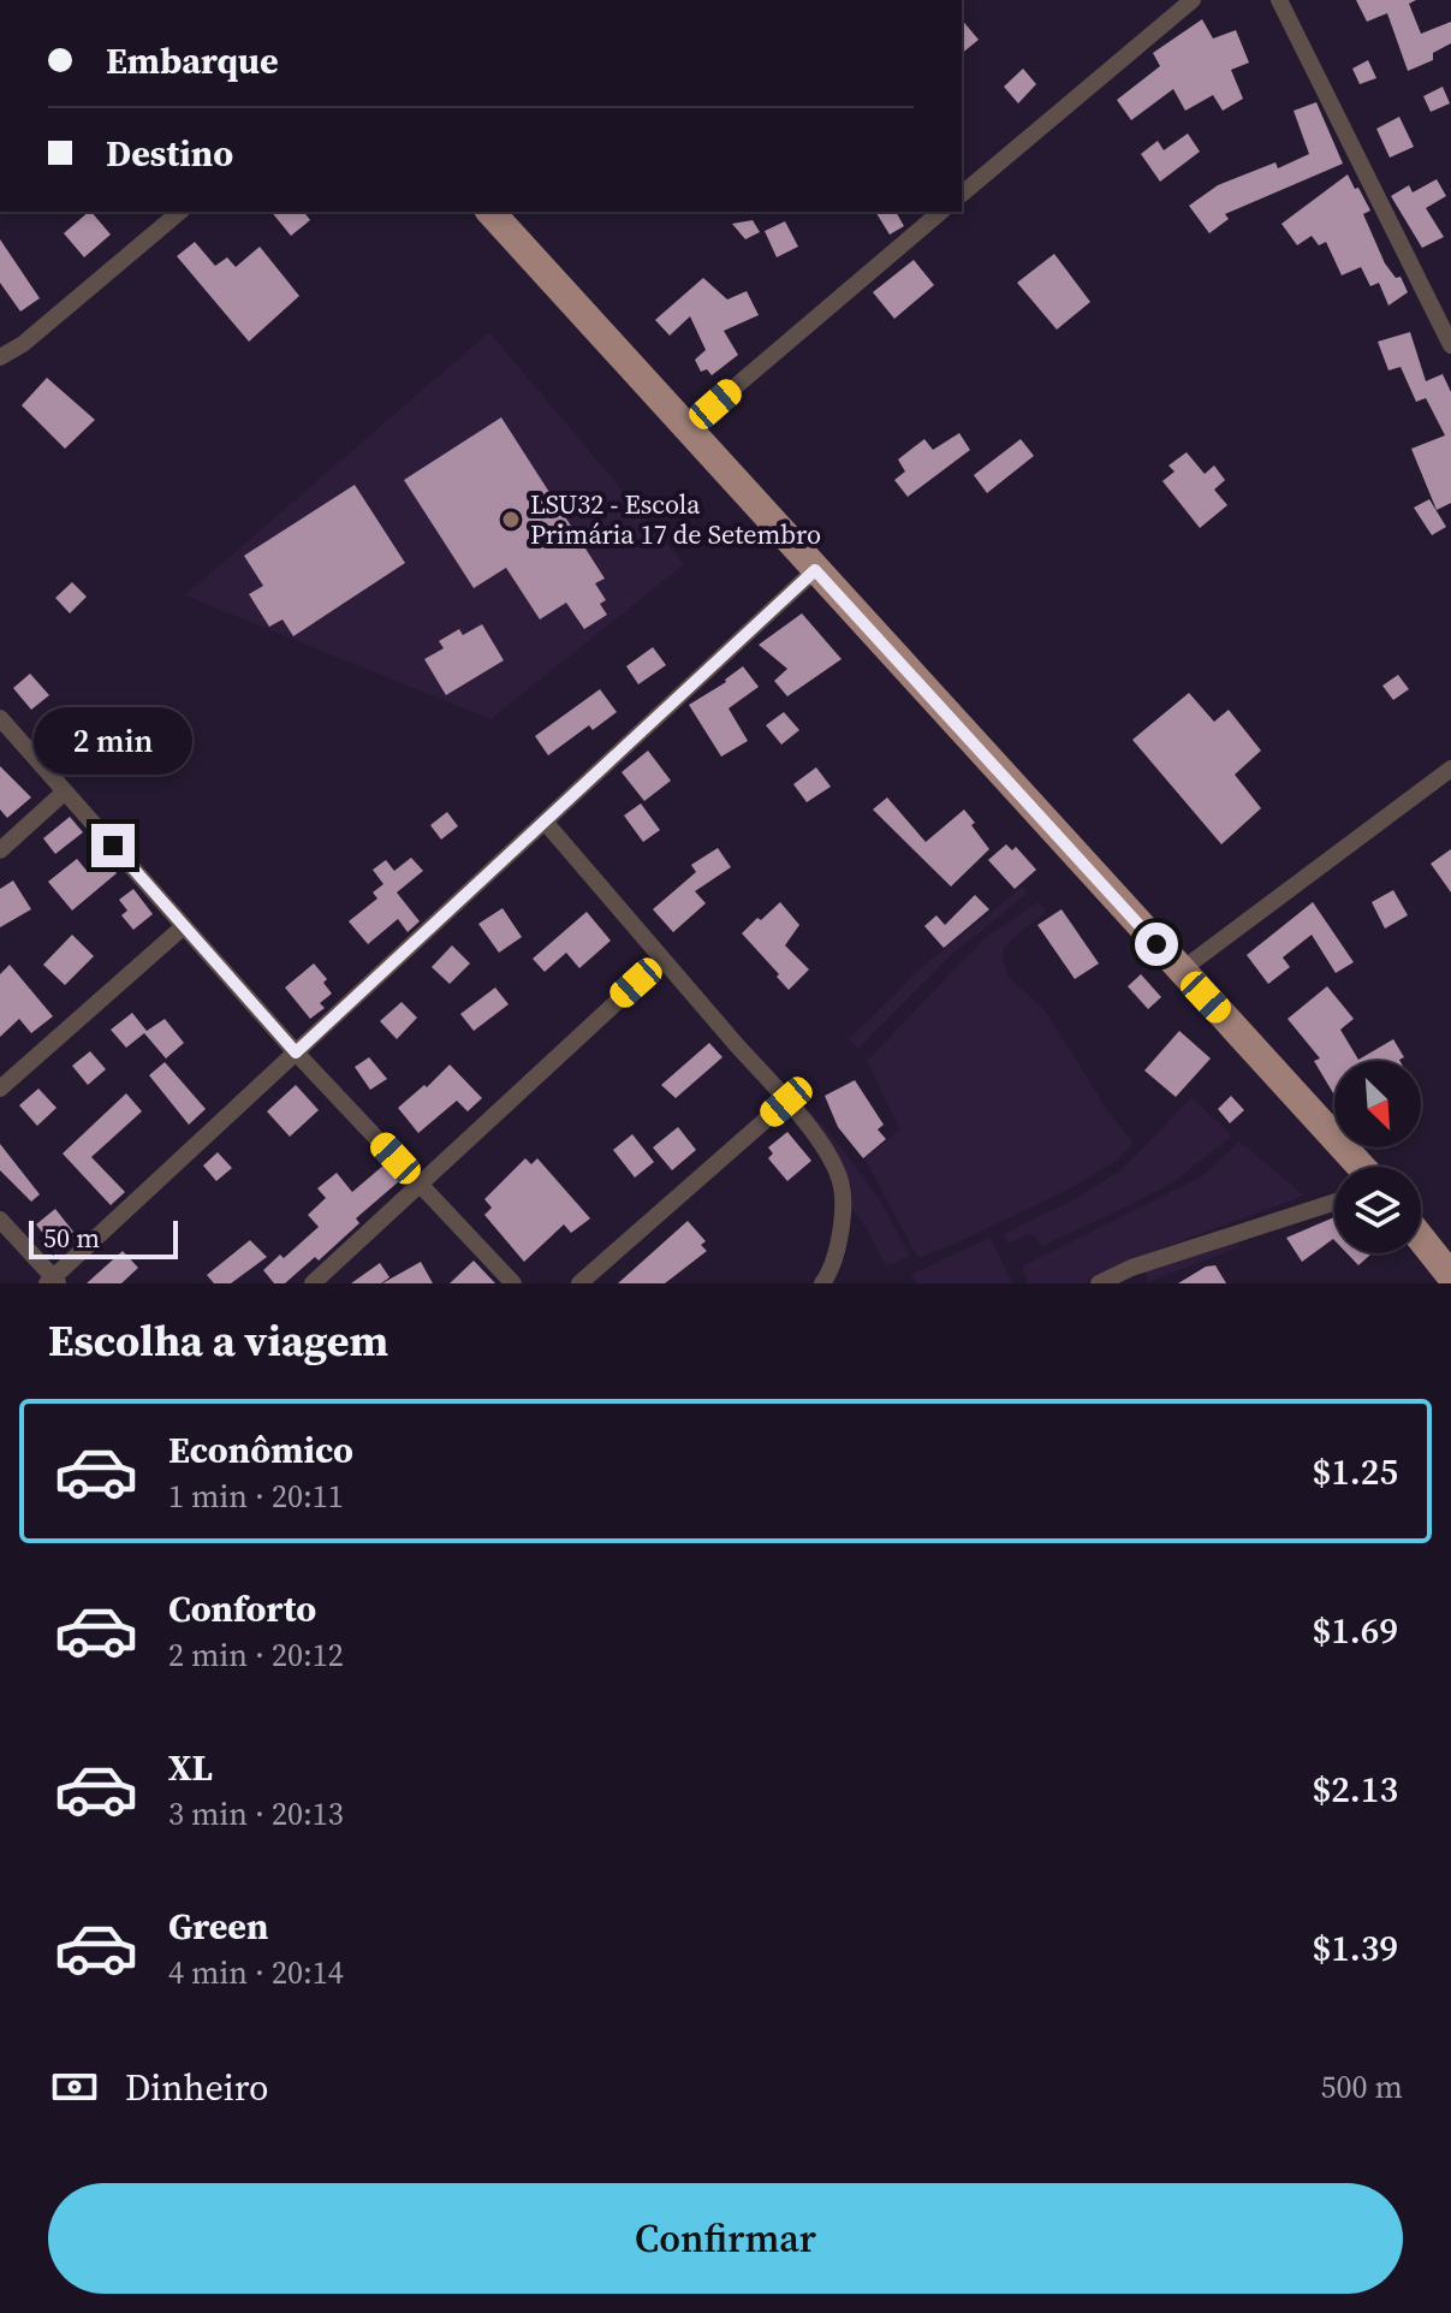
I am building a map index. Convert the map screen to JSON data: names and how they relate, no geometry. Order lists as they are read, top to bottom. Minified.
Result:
{"places":["LSU32 - Escola Primária 17 de Setembro"],"scale_bar":"50 m","north":"bottom right","page":{"banner":["Embarque","Destino"],"bubble":"2 min","scale":"50 m","heading":"Escolha a viagem","list":[{"name":"Econômico","note":"1 min · 20:11","value":"$1.25"},{"name":"Conforto","note":"2 min · 20:12","value":"$1.69"},{"name":"XL","note":"3 min · 20:13","value":"$2.13"},{"name":"Green","note":"4 min · 20:14","value":"$1.39"}],"pay":["Dinheiro","500 m"],"buttons":"Confirmar"}}
